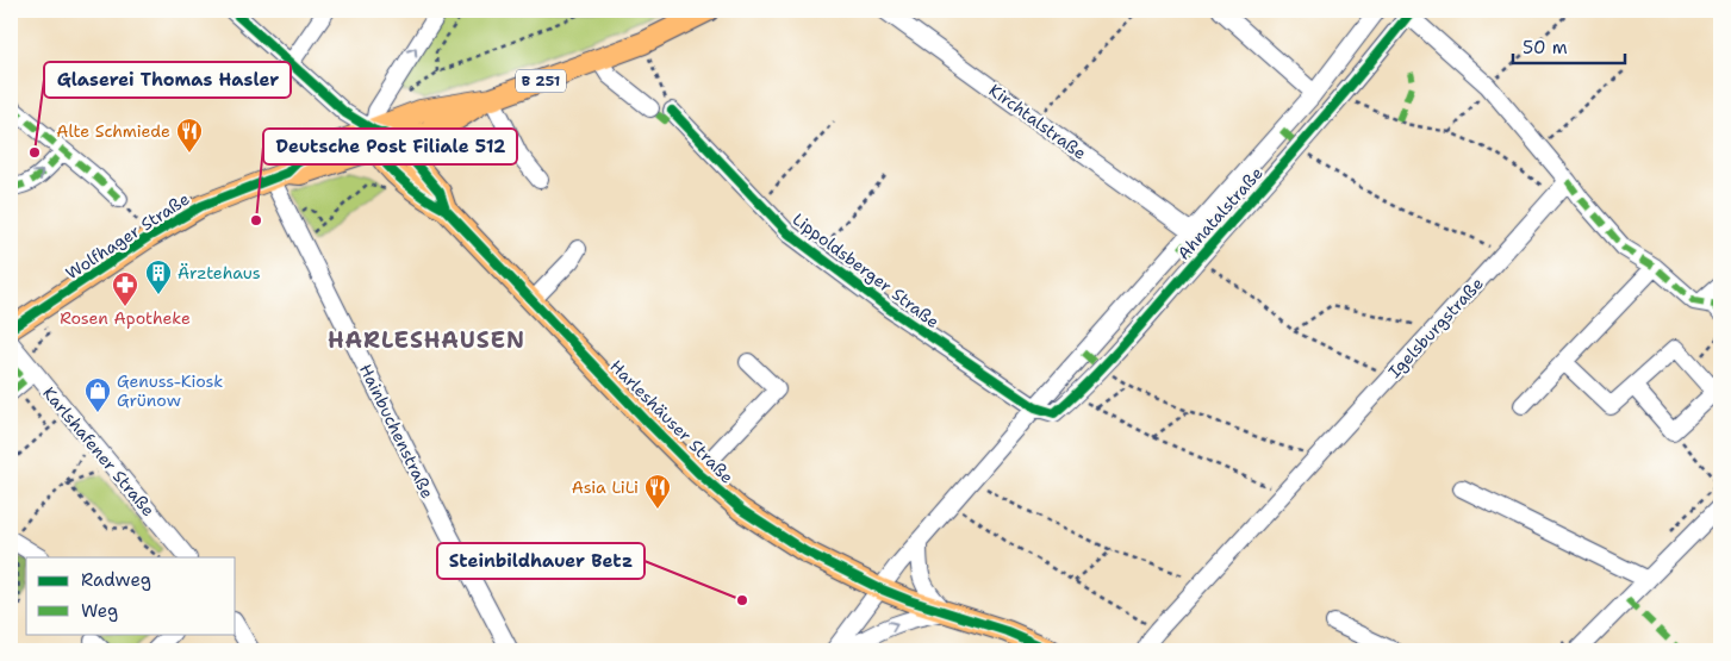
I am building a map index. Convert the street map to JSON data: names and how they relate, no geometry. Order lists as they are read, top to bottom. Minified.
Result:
{"streets":{"main road":["B 251","Wolfhager Straße","Harleshäuser Straße"],"street":["Kirchtalstraße","Ahnatalstraße","Lippoldsberger Straße","Igelsburgstraße","Hainbuchenstraße","Karlshafener Straße"]},"crossings":[["Kirchtalstraße","Ahnatalstraße"],["Ahnatalstraße","Lippoldsberger Straße"],["Ahnatalstraße","Harleshäuser Straße"],["Wolfhager Straße","Harleshäuser Straße"],["Wolfhager Straße","Hainbuchenstraße"]],"districts":["HARLESHAUSEN"],"places":{"other":["Glaserei Thomas Hasler","Deutsche Post Filiale 512","Steinbildhauer Betz"],"restaurant":["Alte Schmiede","Asia LiLi"],"building":["Ärztehaus"],"pharmacy":["Rosen Apotheke"],"shop":["Genuss-Kiosk Grünow"]},"legend":["Radweg","Weg"],"scale_bar":"50 m"}
